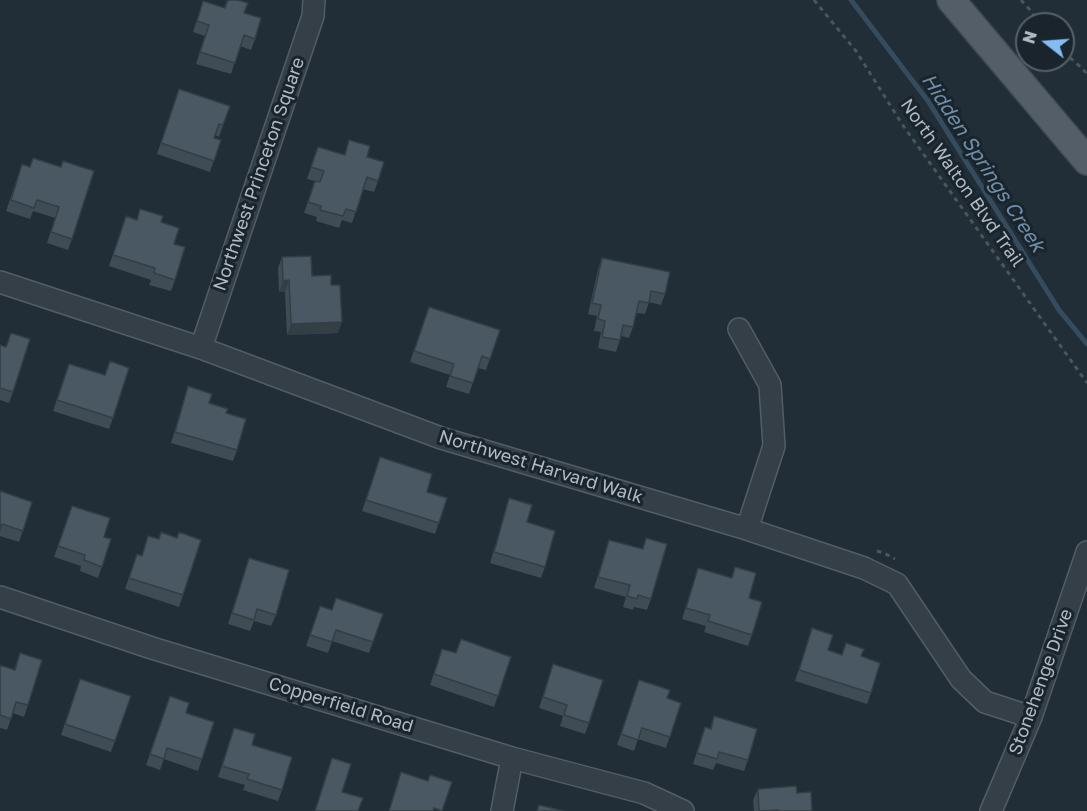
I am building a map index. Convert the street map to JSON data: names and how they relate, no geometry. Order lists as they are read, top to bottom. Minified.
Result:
{"streets":{"street":["Northwest Princeton Square","Northwest Harvard Walk","Stonehenge Drive","Copperfield Road"],"path":["North Walton Blvd Trail"]},"crossings":[["Northwest Princeton Square","Northwest Harvard Walk"],["Northwest Harvard Walk","Stonehenge Drive"]],"water":["Hidden Springs Creek"],"north":"left"}
